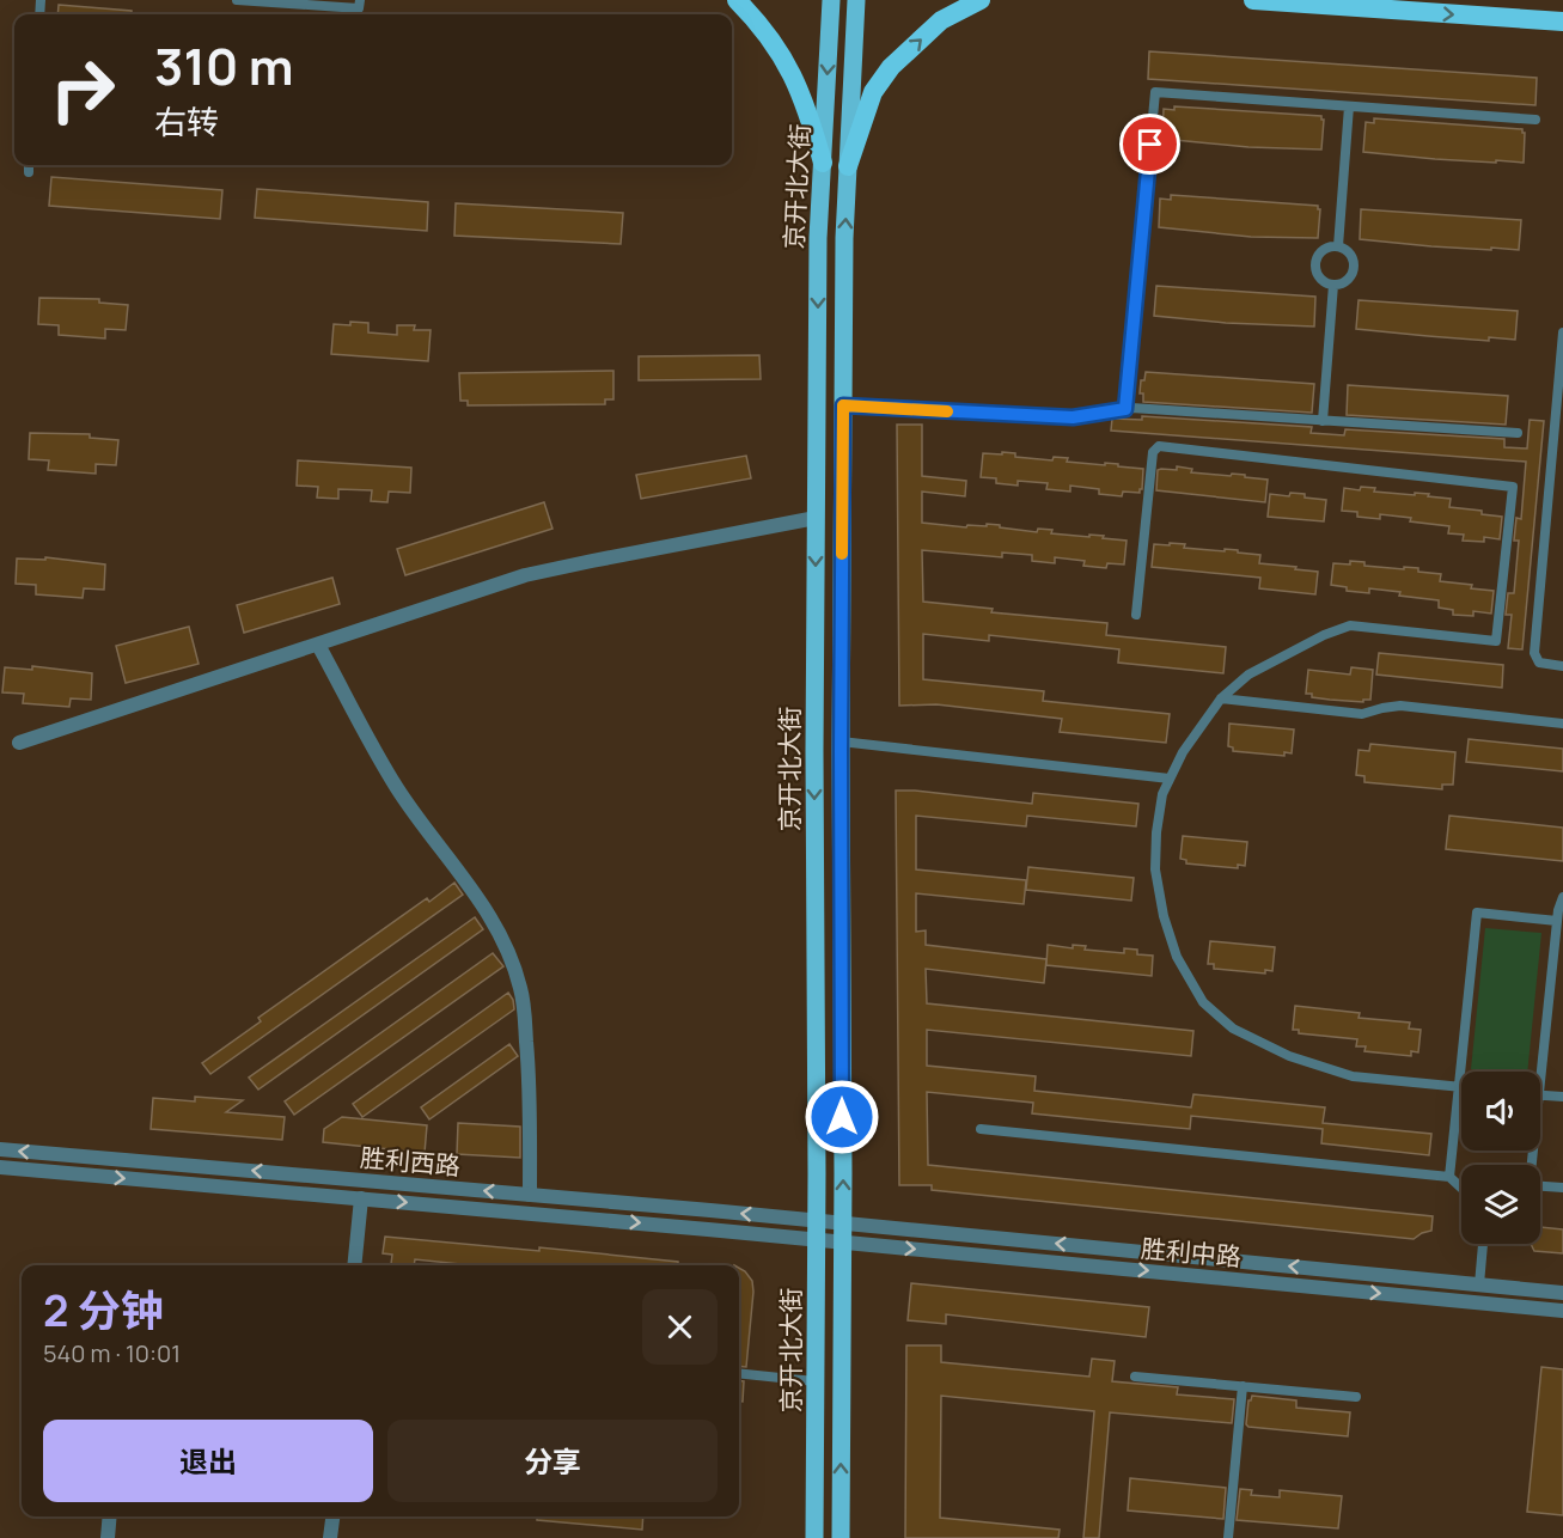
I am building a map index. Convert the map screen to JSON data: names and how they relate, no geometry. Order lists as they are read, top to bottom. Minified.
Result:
{"streets":{"main road":["京开北大街"],"street":["胜利西路","胜利中路"]},"crossings":[["京开北大街","胜利西路"],["京开北大街","胜利中路"],["胜利西路","胜利中路"]],"page":{"turn":["310 m","右转"],"heading":["2 分钟","540 m · 10:01"],"buttons":["退出","分享"]}}
